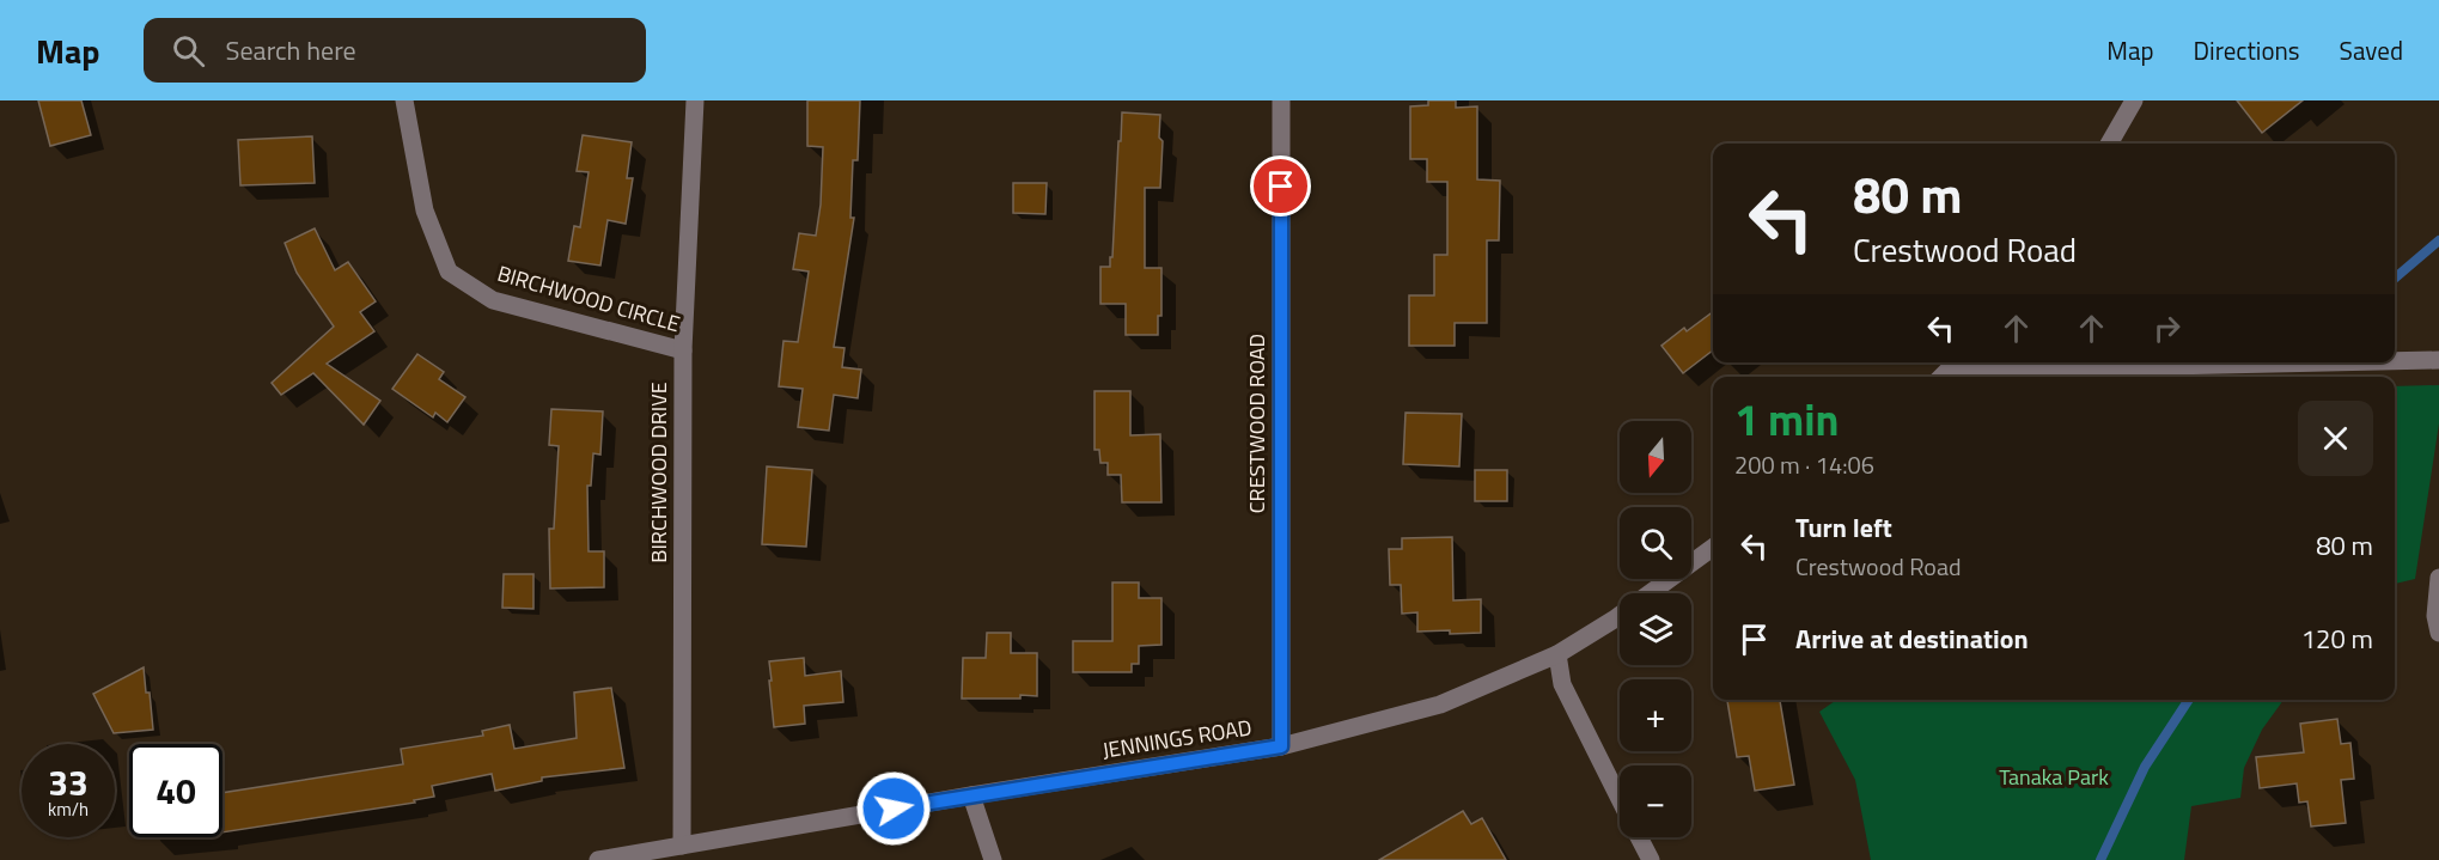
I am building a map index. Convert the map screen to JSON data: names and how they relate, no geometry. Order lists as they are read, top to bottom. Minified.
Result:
{"streets":{"street":["BIRCHWOOD CIRCLE","CRESTWOOD ROAD","BIRCHWOOD DRIVE","JENNINGS ROAD"]},"crossings":[["BIRCHWOOD CIRCLE","BIRCHWOOD DRIVE"],["CRESTWOOD ROAD","JENNINGS ROAD"],["BIRCHWOOD DRIVE","JENNINGS ROAD"]],"parks":["Tanaka Park"],"north":"bottom","page":{"header":"Map","search":"Search here","nav":["Map","Directions","Saved"],"turn":["80 m","Crestwood Road"],"heading":["1 min","200 m · 14:06"],"map_buttons":["+","−"],"list":[{"name":"Turn left","note":"Crestwood Road","value":"80 m"},{"name":"Arrive at destination","value":"120 m"}],"speed":"33 km/h","limit":"40"}}
